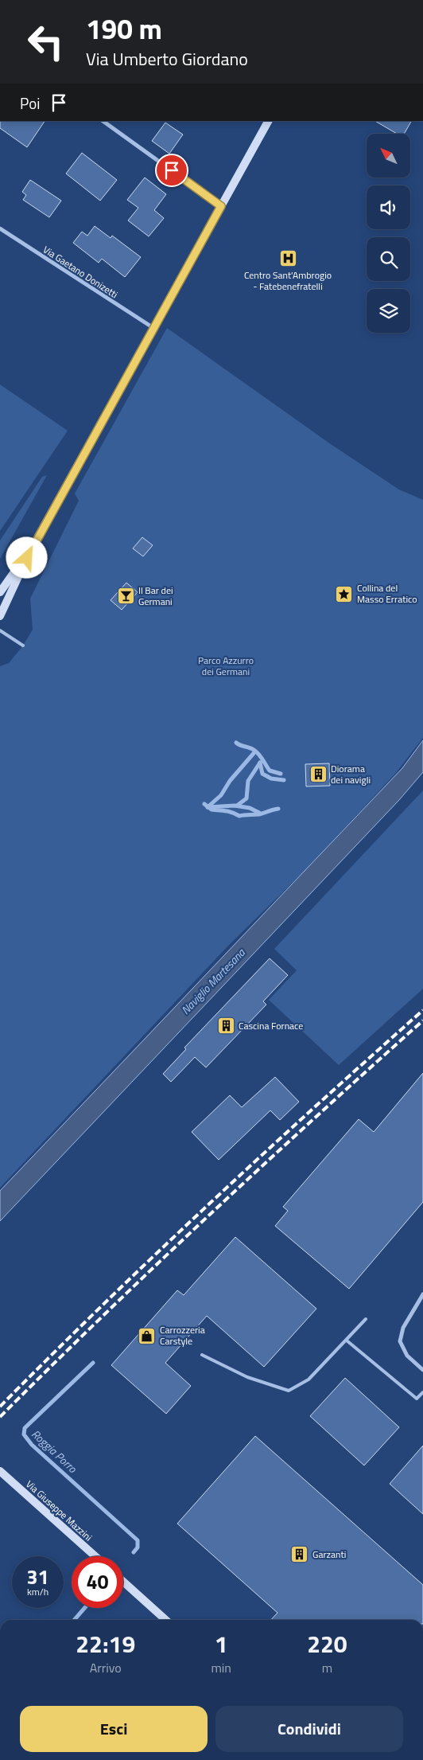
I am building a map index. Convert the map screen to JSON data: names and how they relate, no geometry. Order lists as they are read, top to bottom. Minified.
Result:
{"streets":{"street":["Via Gaetano Donizetti","Via Giuseppe Mazzini"]},"water":["Naviglio Martesana","Roggia Porro"],"parks":["Parco Azzurro dei Germani"],"places":{"hospital":["Centro Sant'Ambrogio - Fatebenefratelli"],"place":["Collina del Masso Erratico"],"bar":["Il Bar dei Germani"],"building":["Diorama dei navigli","Cascina Fornace","Garzanti"],"shop":["Carrozzeria Carstyle"]},"north":"top left","page":{"turn":["190 m","Via Umberto Giordano"],"then":"Poi","speed":"31 km/h","limit":"40","eta":["22:19","Arrivo","1","min","220","m"],"buttons":["Esci","Condividi"]}}
